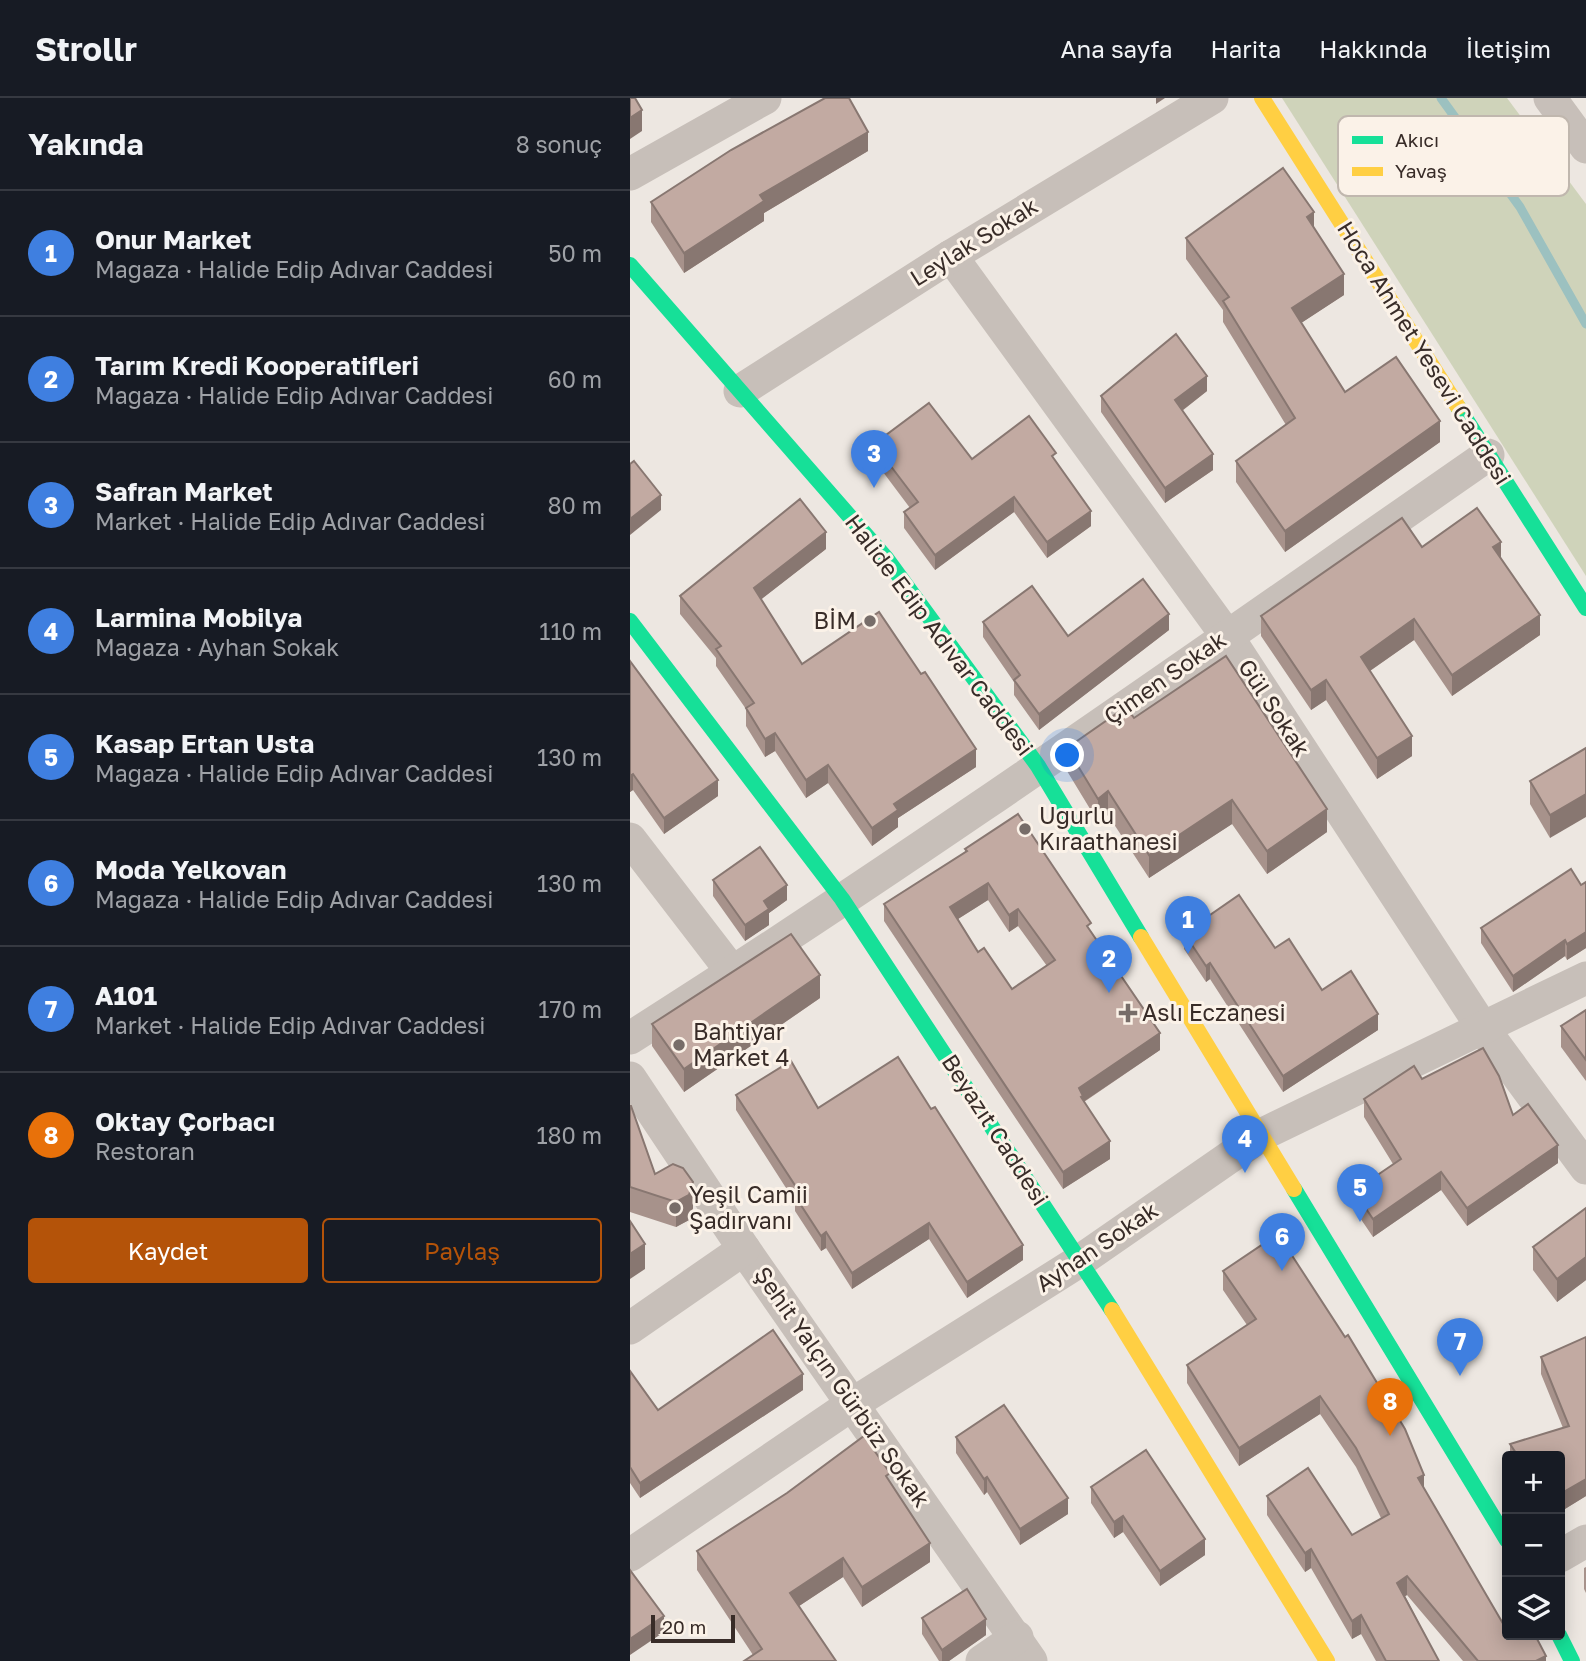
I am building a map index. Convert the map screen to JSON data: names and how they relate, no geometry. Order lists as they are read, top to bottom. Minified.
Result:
{"streets":{"street":["Leylak Sokak","Hoca Ahmet Yesevi Caddesi","Halide Edip Adıvar Caddesi","Çimen Sokak","Gül Sokak","Beyazıt Caddesi","Ayhan Sokak","Şehit Yalçın Gürbüz Sokak"]},"crossings":[["Leylak Sokak","Halide Edip Adıvar Caddesi"],["Leylak Sokak","Gül Sokak"],["Hoca Ahmet Yesevi Caddesi","Çimen Sokak"],["Halide Edip Adıvar Caddesi","Çimen Sokak"],["Halide Edip Adıvar Caddesi","Ayhan Sokak"],["Çimen Sokak","Gül Sokak"],["Çimen Sokak","Beyazıt Caddesi"],["Gül Sokak","Ayhan Sokak"],["Beyazıt Caddesi","Ayhan Sokak"],["Ayhan Sokak","Şehit Yalçın Gürbüz Sokak"]],"places":{"other":["BİM","Uğurlu Kıraathanesi","Bahtiyar Market 4","Yeşil Camii Şadırvanı"],"health":["Aslı Eczanesi"]},"legend":["Akıcı","Yavaş"],"scale_bar":"20 m","page":{"header":"Strollr","nav":["Ana sayfa","Harita","Hakkında","İletişim"],"heading":["Yakında","8 sonuç"],"list":[{"mark":"1","name":"Onur Market","note":"Mağaza · Halide Edip Adıvar Caddesi","value":"50 m"},{"mark":"2","name":"Tarım Kredi Kooperatifleri","note":"Mağaza · Halide Edip Adıvar Caddesi","value":"60 m"},{"mark":"3","name":"Safran Market","note":"Market · Halide Edip Adıvar Caddesi","value":"80 m"},{"mark":"4","name":"Larmina Mobilya","note":"Mağaza · Ayhan Sokak","value":"110 m"},{"mark":"5","name":"Kasap Ertan Usta","note":"Mağaza · Halide Edip Adıvar Caddesi","value":"130 m"},{"mark":"6","name":"Moda Yelkovan","note":"Mağaza · Halide Edip Adıvar Caddesi","value":"130 m"},{"mark":"7","name":"A101","note":"Market · Halide Edip Adıvar Caddesi","value":"170 m"},{"mark":"8","name":"Oktay Çorbacı","note":"Restoran","value":"180 m"}],"pins":["3","1","2","4","5","6","7","8"],"buttons":["Kaydet","Paylaş"],"map_buttons":["+","−"],"scale":"20 m"}}
